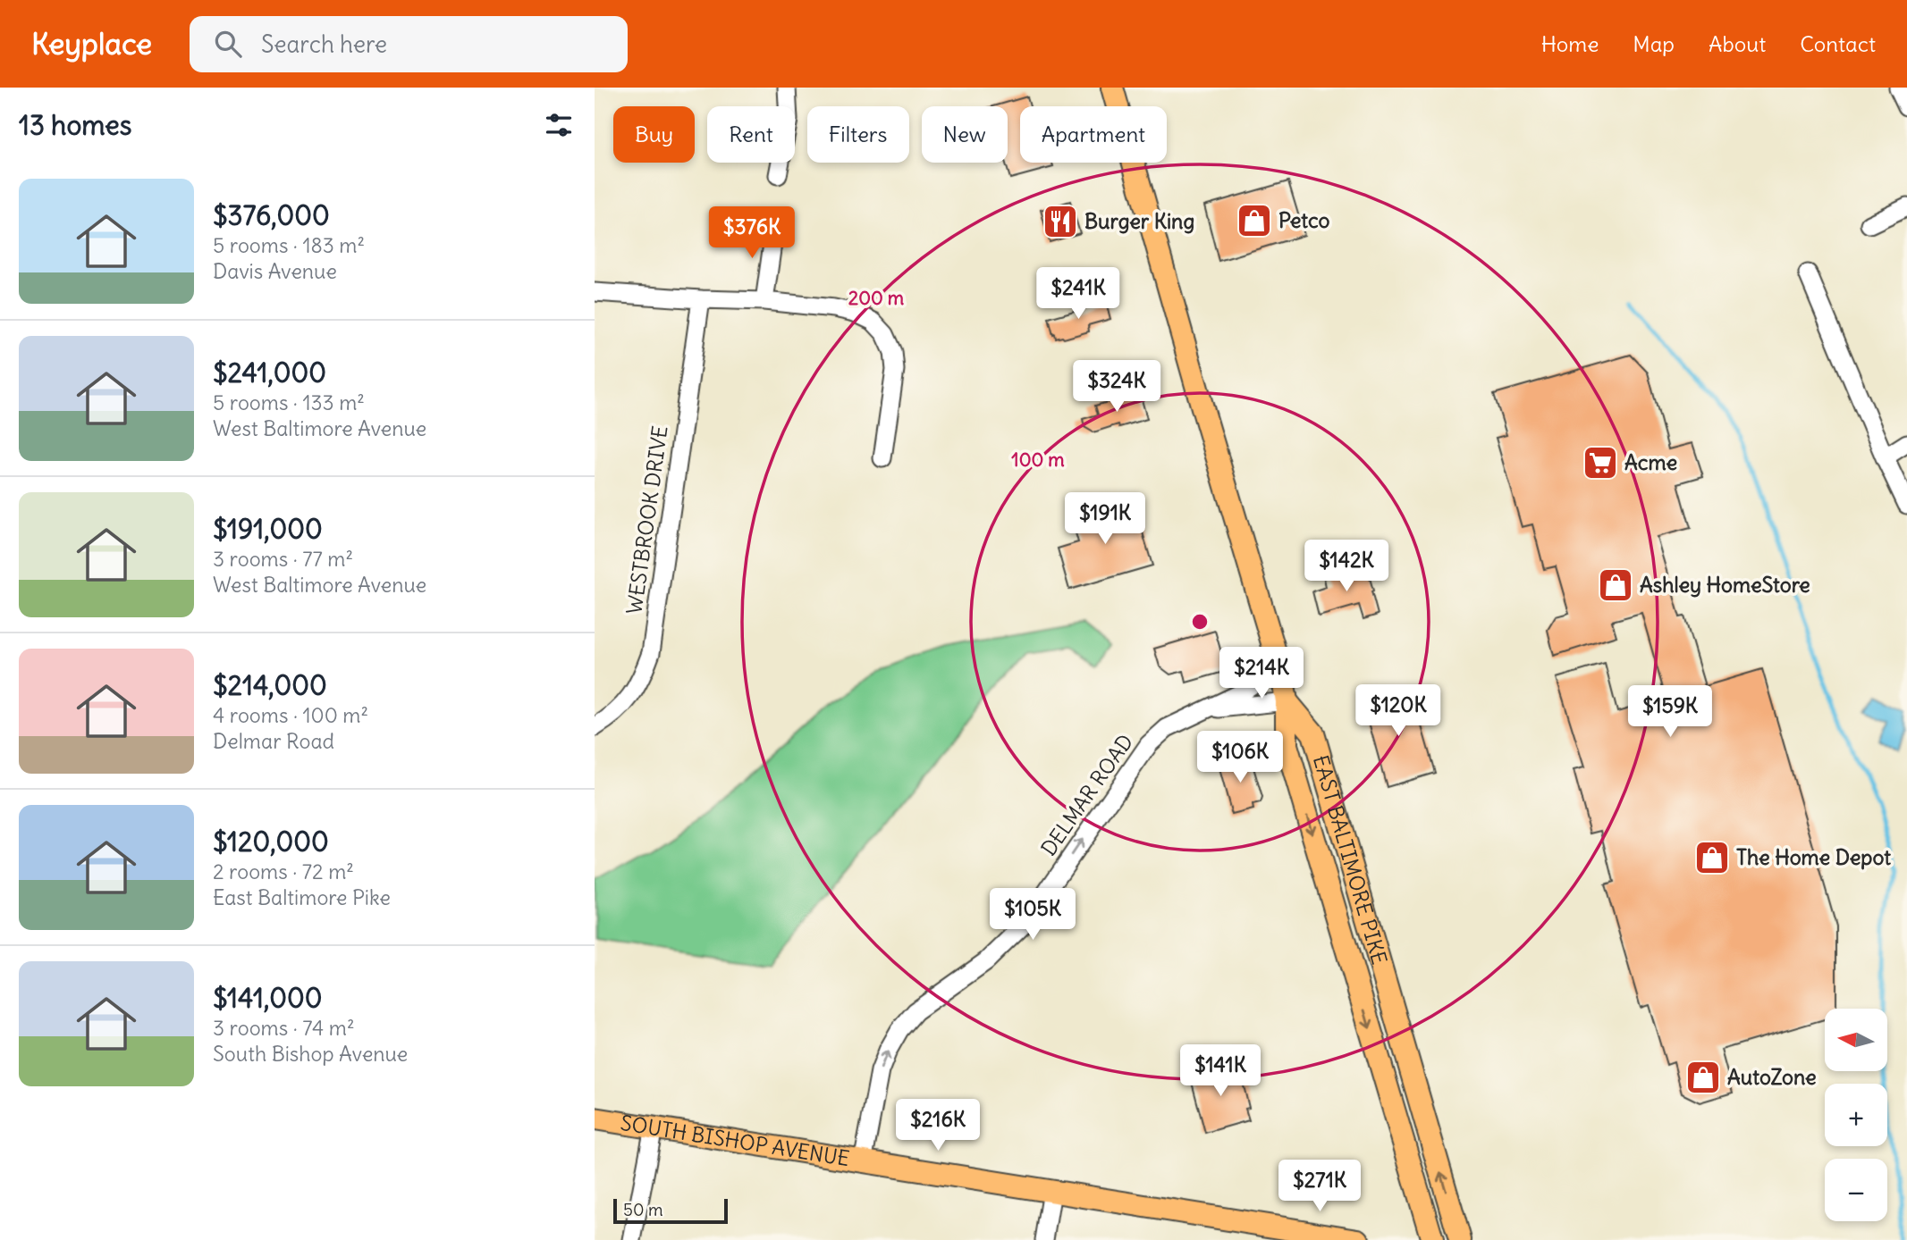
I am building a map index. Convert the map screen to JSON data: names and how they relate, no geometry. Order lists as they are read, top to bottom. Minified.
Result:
{"streets":{"main road":["EAST BALTIMORE PIKE","SOUTH BISHOP AVENUE"],"street":["WESTBROOK DRIVE","DELMAR ROAD"]},"crossings":[["DELMAR ROAD","EAST BALTIMORE PIKE"],["DELMAR ROAD","SOUTH BISHOP AVENUE"]],"one_way":["DELMAR ROAD"],"places":{"shop":["Petco","Ashley HomeStore","The Home Depot","AutoZone"],"restaurant":["Burger King"],"supermarket":["Acme"]},"scale_bar":"50 m","north":"left","page":{"header":"Keyplace","search":"Search here","nav":["Home","Map","About","Contact"],"heading":"13 homes","chip":["Buy","Rent","Filters","New","Apartment"],"list":[{"name":"$376,000","note":"5 rooms · 183 m² · Davis Avenue"},{"name":"$241,000","note":"5 rooms · 133 m² · West Baltimore Avenue"},{"name":"$191,000","note":"3 rooms · 77 m² · West Baltimore Avenue"},{"name":"$214,000","note":"4 rooms · 100 m² · Delmar Road"},{"name":"$120,000","note":"2 rooms · 72 m² · East Baltimore Pike"},{"name":"$141,000","note":"3 rooms · 74 m² · South Bishop Avenue"}],"price":["$376K","$241K","$324K","$191K","$142K","$214K","$120K","$159K","$106K","$105K","$141K","$216K","$271K"],"map_buttons":["+","−"],"scale":"50 m"},"rings":["200 m","100 m"]}
